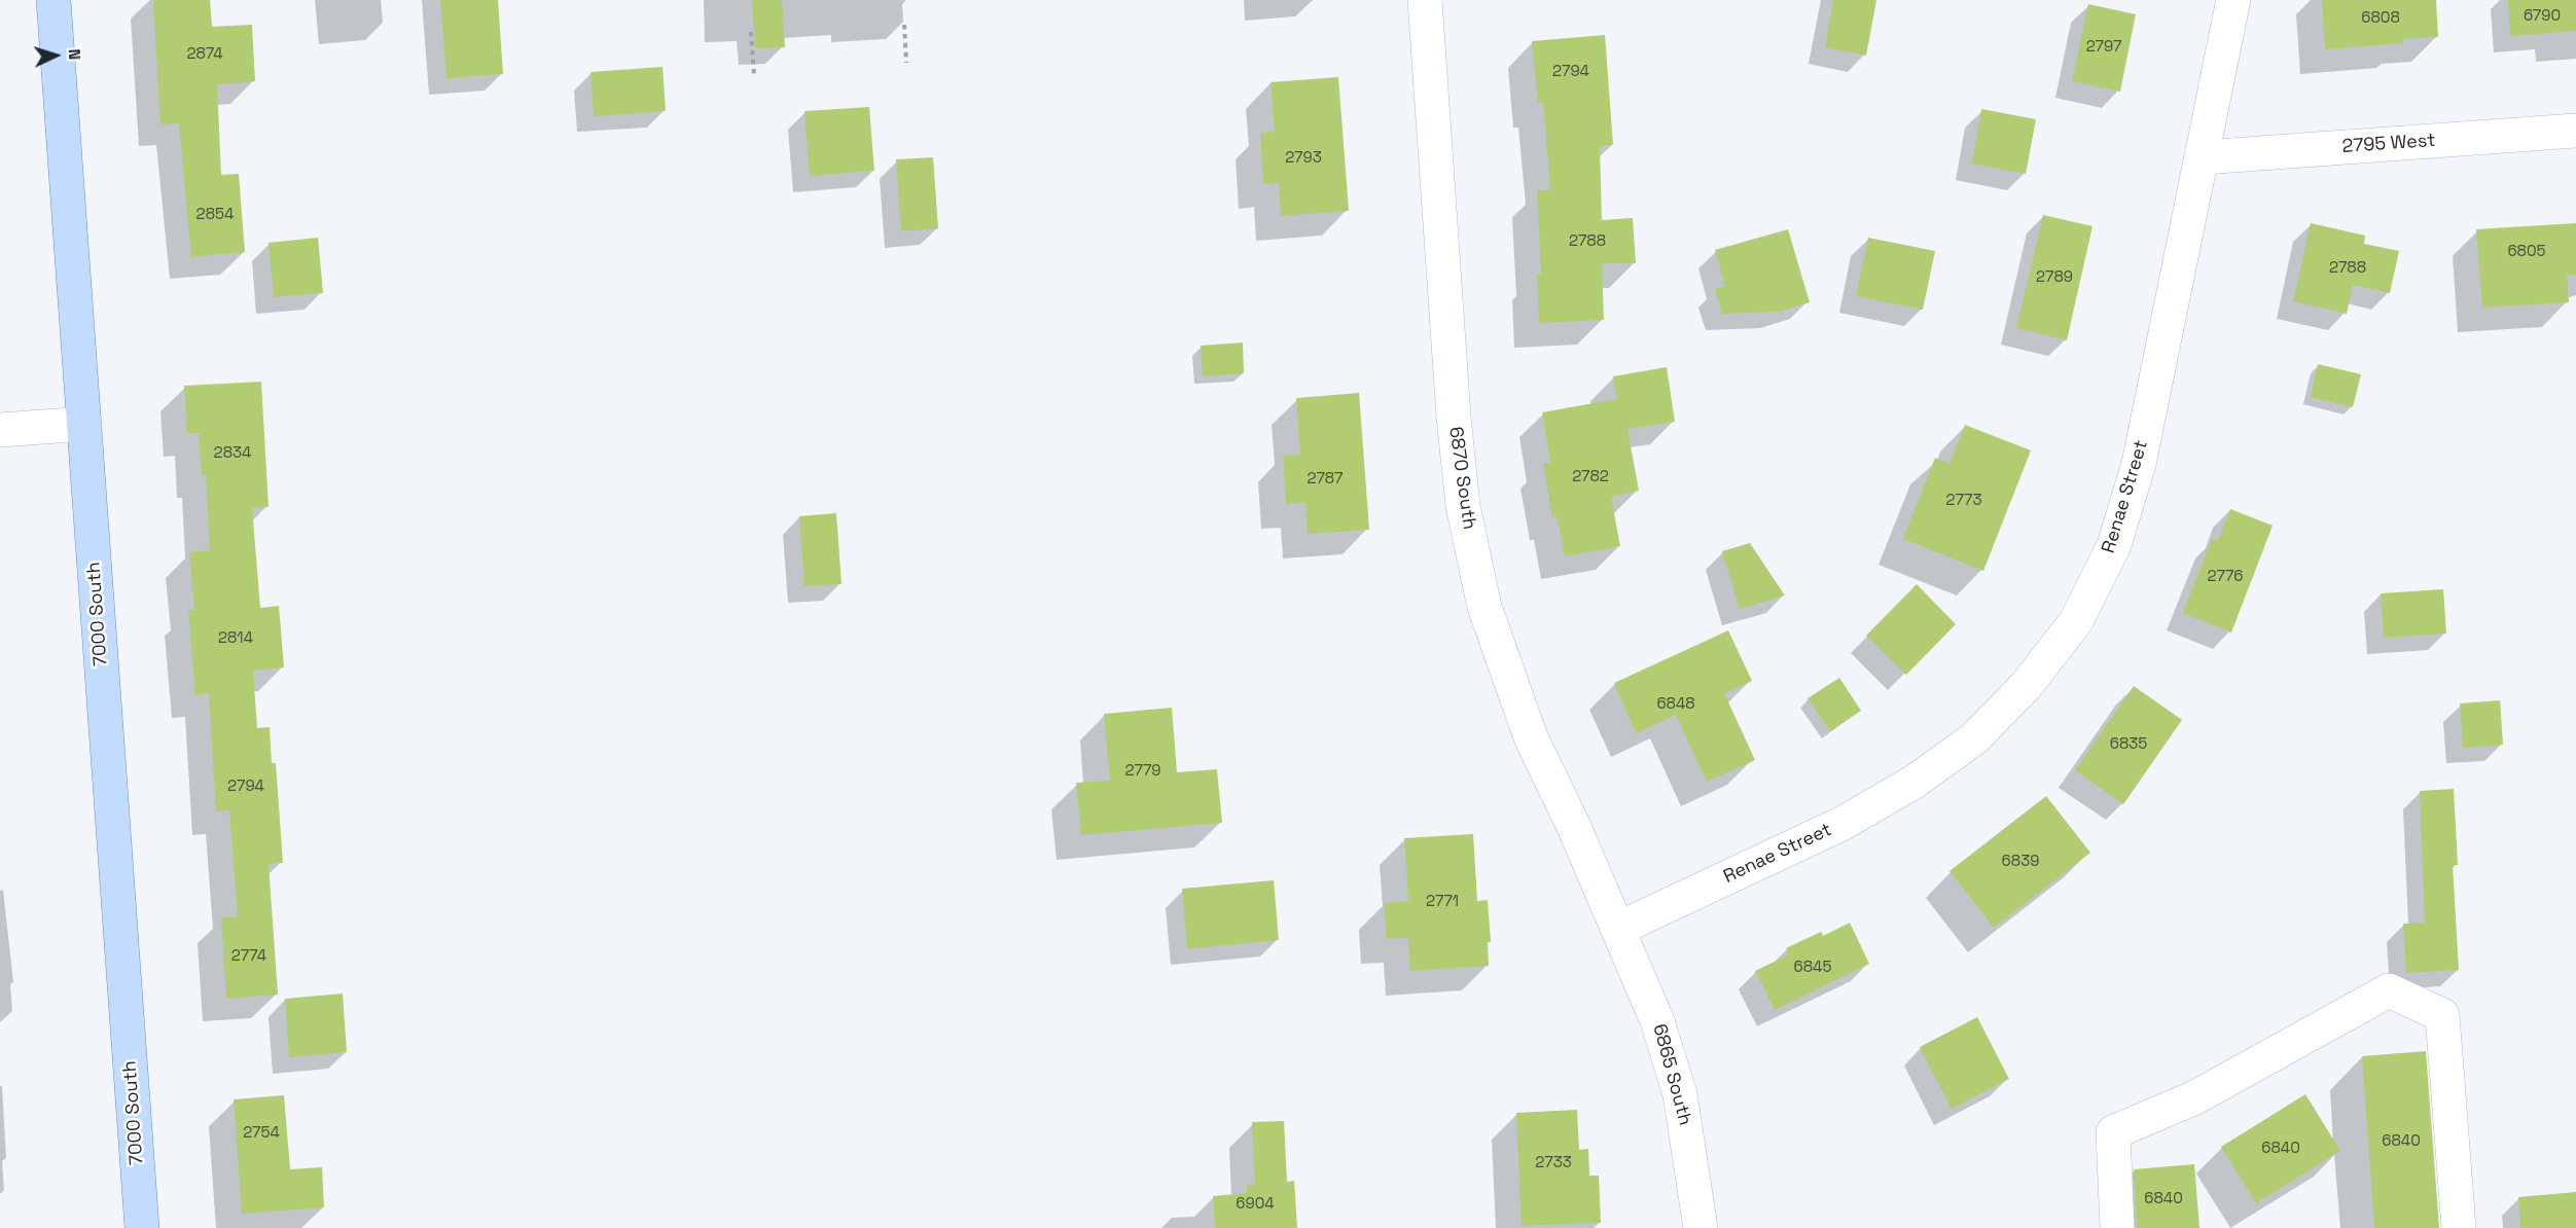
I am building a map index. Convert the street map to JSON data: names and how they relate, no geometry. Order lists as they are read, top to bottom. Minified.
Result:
{"streets":{"main road":["7000 South"],"street":["2795 West","6870 South","Renae Street","6865 South"]},"crossings":[["2795 West","Renae Street"],["6870 South","Renae Street"],["6870 South","6865 South"],["Renae Street","6865 South"]],"house_numbers":["6790","6808","2797","2874","2794","2793","2854","2788","6805","2788","2789","2834","2782","2787","2773","2776","2814","6848","6835","2779","2794","6839","2771","2774","6845","2754","6840","6840","2733","6840","6904"],"north":"right"}
